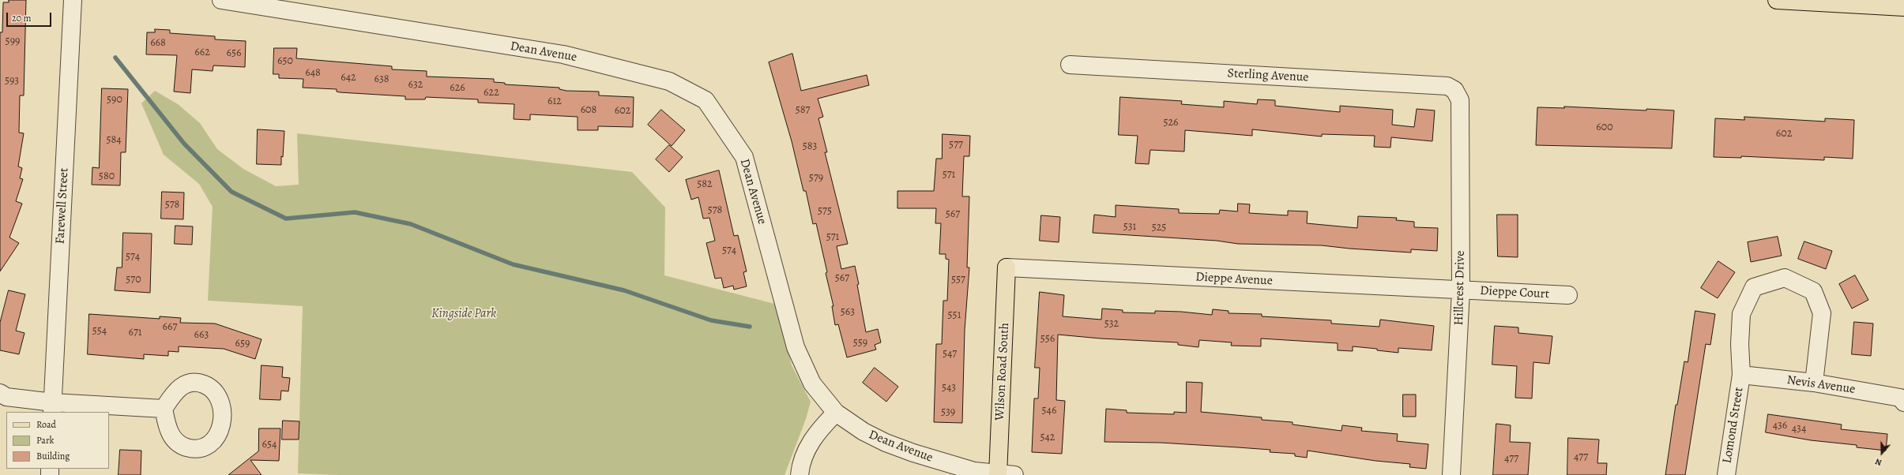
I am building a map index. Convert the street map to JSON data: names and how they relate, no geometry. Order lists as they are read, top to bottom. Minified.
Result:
{"streets":{"main road":["Wilson Road South"],"street":["Dean Avenue","Sterling Avenue","Farewell Street","Dieppe Avenue","Hillcrest Drive","Dieppe Court","Nevis Avenue","Lomond Street"]},"crossings":[["Dean Avenue","Wilson Road South"],["Sterling Avenue","Hillcrest Drive"],["Dieppe Avenue","Hillcrest Drive"],["Dieppe Avenue","Dieppe Court"],["Dieppe Avenue","Wilson Road South"],["Hillcrest Drive","Dieppe Court"],["Nevis Avenue","Lomond Street"]],"parks":["Kingside Park"],"house_numbers":["599","668","662","656","650","648","642","638","593","632","626","622","590","612","608","587","602","526","600","602","584","577","583","571","580","579","582","578","578","575","567","531","525","571","574","574","567","570","557","563","551","532","667","554","671","663","556","559","659","547","543","546","539","436","434","542","654","477","477"],"legend":["Road","Park","Building"],"scale_bar":"20 m","north":"bottom"}
